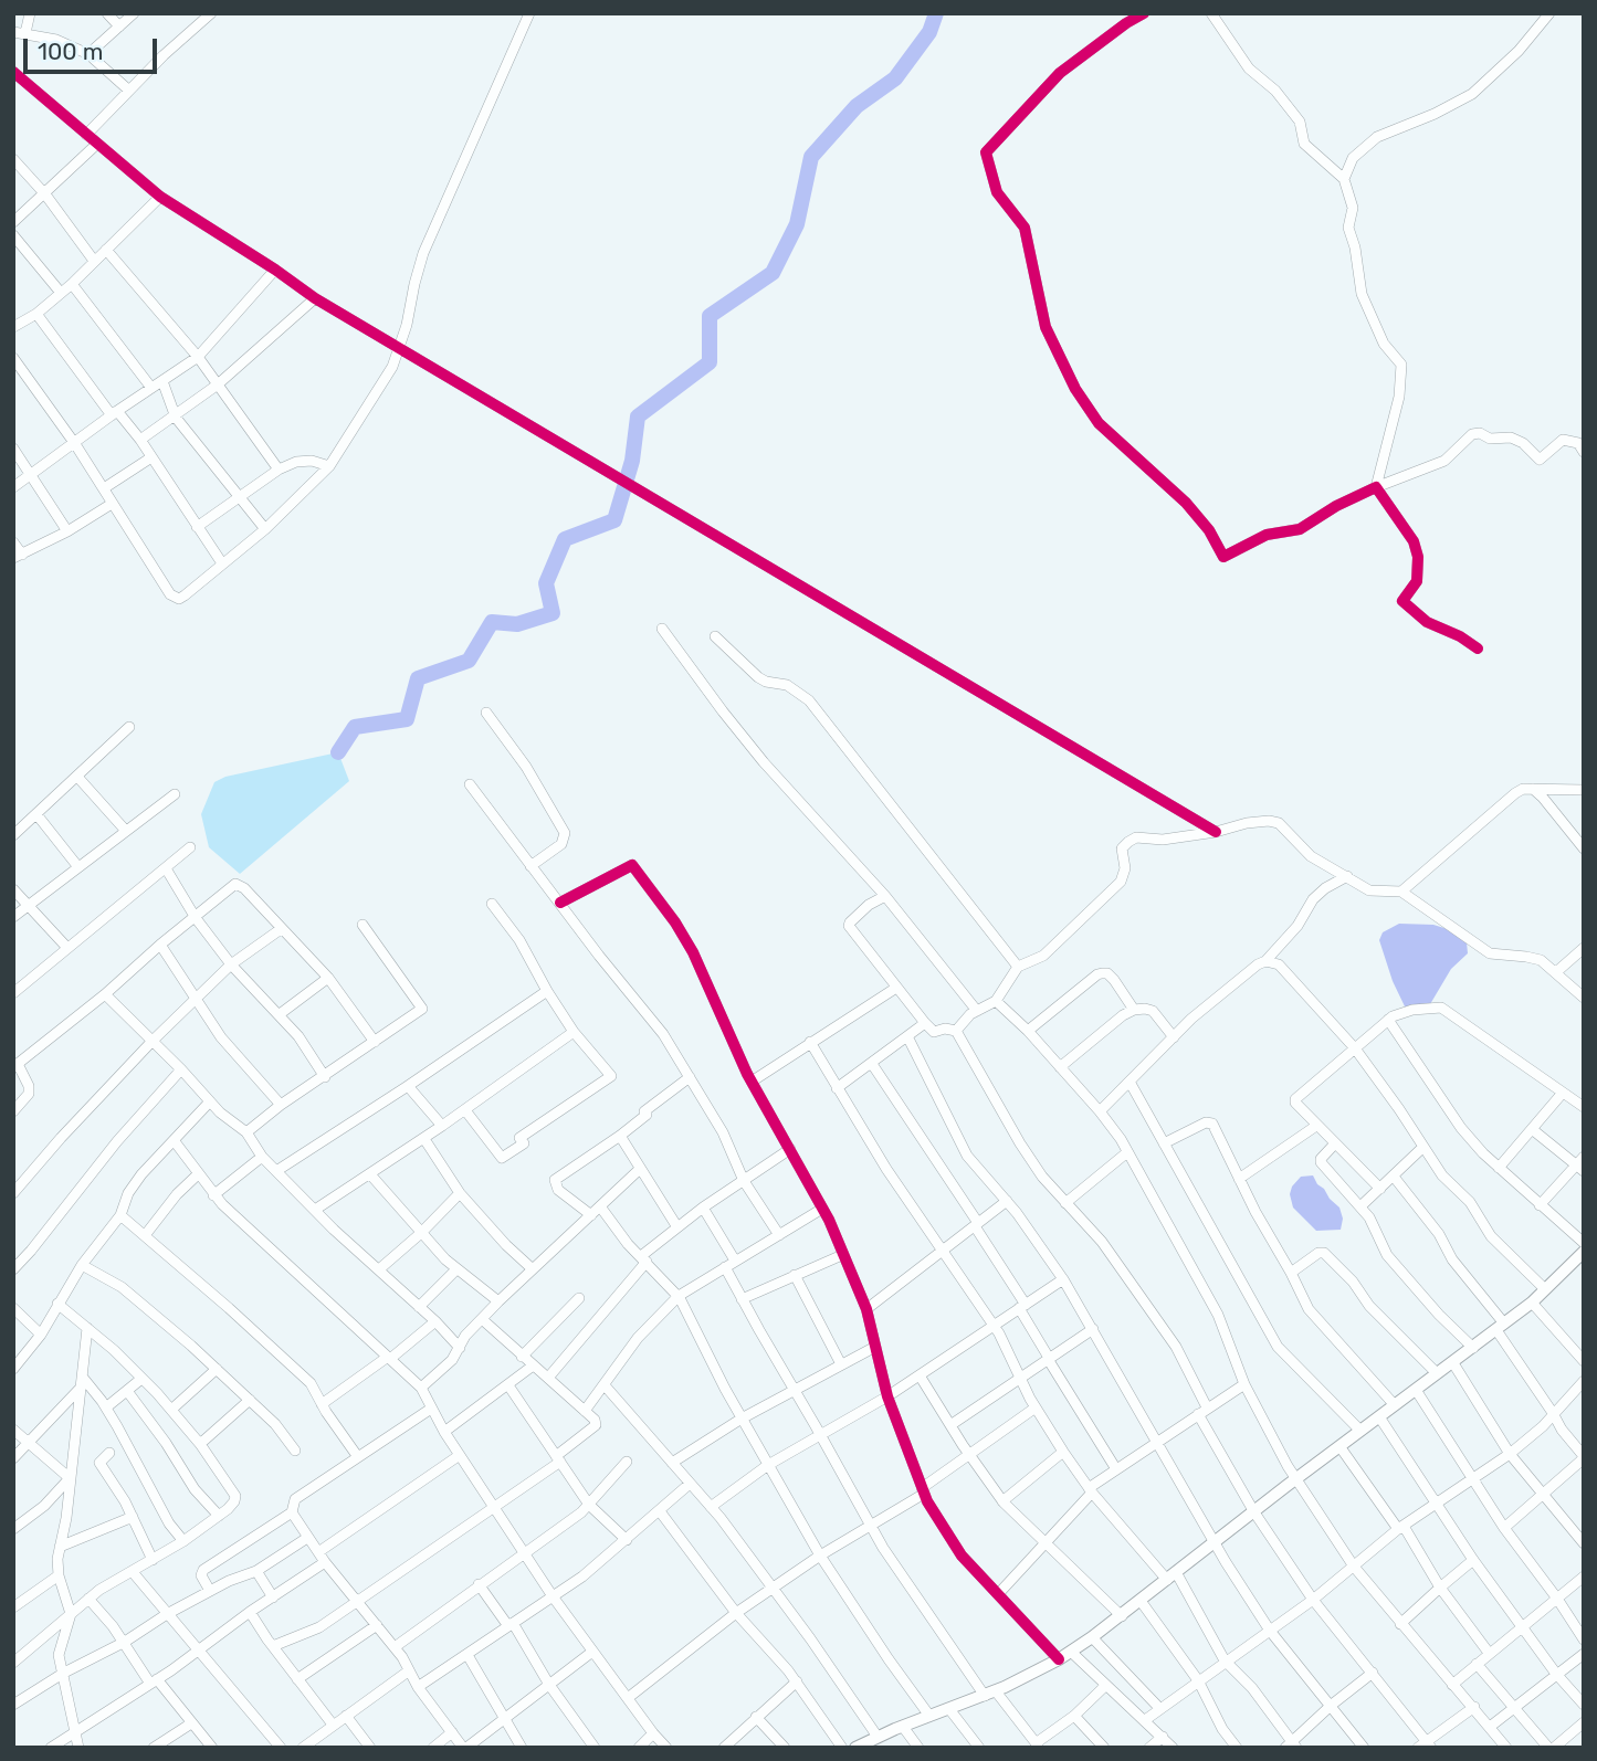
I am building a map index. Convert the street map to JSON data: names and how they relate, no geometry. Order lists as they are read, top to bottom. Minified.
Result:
{"scale_bar":"100 m"}
